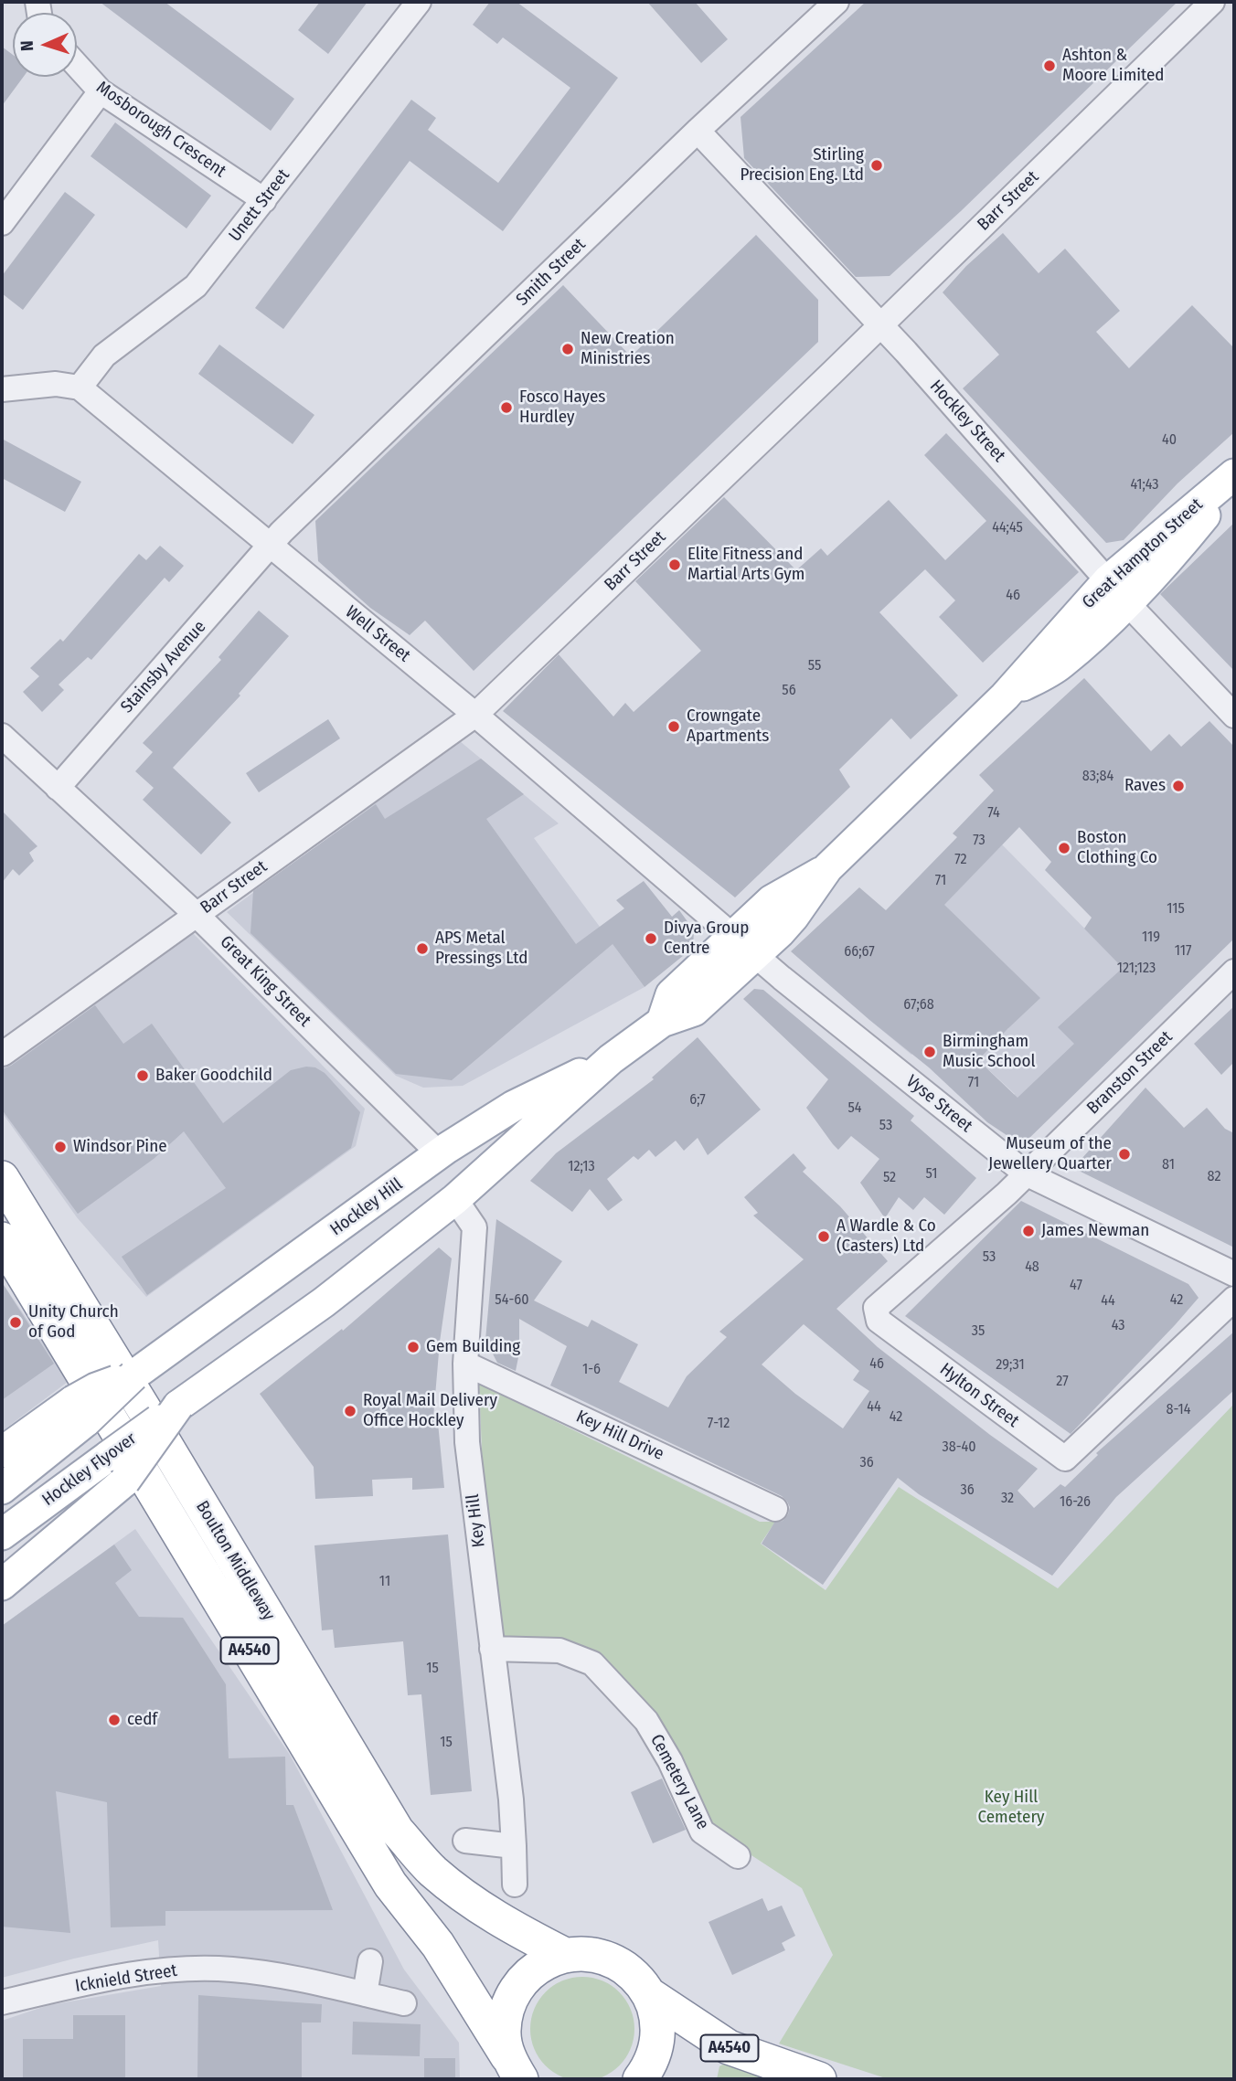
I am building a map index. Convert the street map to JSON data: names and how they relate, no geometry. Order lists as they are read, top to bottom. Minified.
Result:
{"streets":{"highway":["Boulton Middleway","A4540"],"main road":["Great Hampton Street","Hockley Hill","Hockley Flyover"],"street":["Mosborough Crescent","Barr Street","Unett Street","Smith Street","Hockley Street","Well Street","Stainsby Avenue","Great King Street","Branston Street","Vyse Street","Hylton Street","Key Hill Drive","Key Hill","Cemetery Lane","Icknield Street"]},"crossings":[["Mosborough Crescent","Unett Street"],["Barr Street","Hockley Street"],["Barr Street","Well Street"],["Barr Street","Great King Street"],["Unett Street","Well Street"],["Smith Street","Hockley Street"],["Smith Street","Well Street"],["Smith Street","Stainsby Avenue"],["Hockley Street","Great Hampton Street"],["Great Hampton Street","Well Street"],["Great Hampton Street","Vyse Street"],["Great Hampton Street","Hockley Hill"],["Well Street","Stainsby Avenue"],["Well Street","Vyse Street"],["Well Street","Hockley Hill"],["Stainsby Avenue","Great King Street"],["Great King Street","Hockley Hill"],["Branston Street","Vyse Street"],["Branston Street","Hylton Street"],["Vyse Street","Hockley Hill"],["Vyse Street","Hylton Street"],["Hockley Hill","Hockley Flyover"],["Hockley Hill","Key Hill"],["Key Hill Drive","Key Hill"],["Key Hill","Cemetery Lane"]],"parks":["Key Hill Cemetery"],"places":["Ashton & Moore Limited","Stirling Precision Eng. Ltd","New Creation Ministries","Fosco Hayes Hurdley","Elite Fitness and Martial Arts Gym","Crowngate Apartments","Raves","Boston Clothing Co","Divya Group Centre","APS Metal Pressings Ltd","Birmingham Music School","Baker Goodchild","Windsor Pine","Museum of the Jewellery Quarter","James Newman","A Wardle & Co (Casters) Ltd","Unity Church of God","Gem Building","Royal Mail Delivery Office Hockley","cedf"],"house_numbers":["40","41;43","44;45","46","55","56","83;84","74","73","72","71","115","119","117","66;67","121;123","67;68","71","6;7","54","53","81","12;13","51","82","52","53","48","47","54-60","42","44","43","35","46","29;31","1-6","27","44","8-14","42","7-12","38-40","36","36","32","16-26","11","15","15"],"north":"left"}
